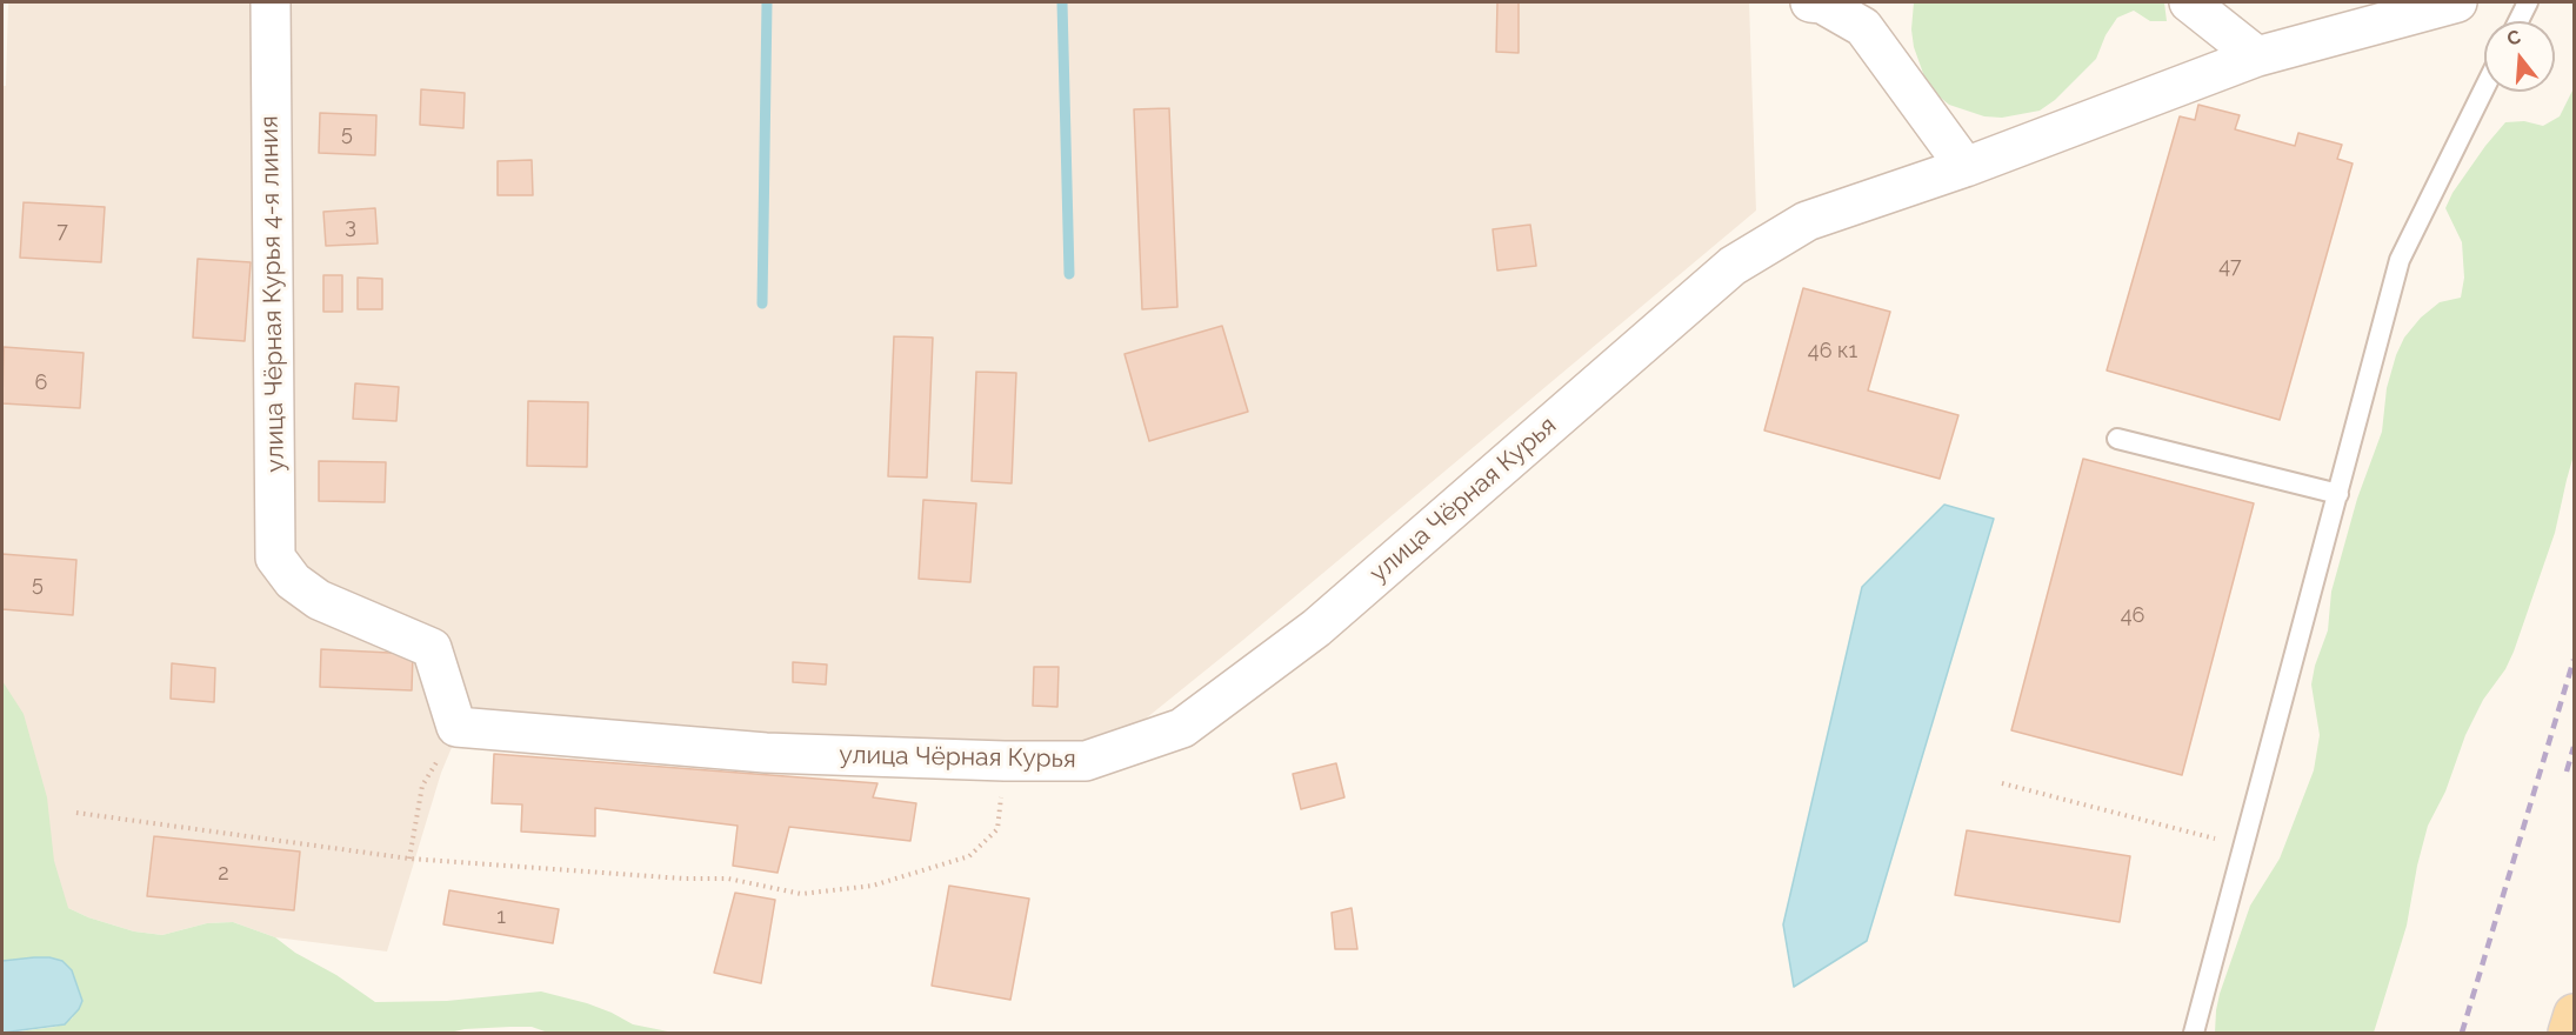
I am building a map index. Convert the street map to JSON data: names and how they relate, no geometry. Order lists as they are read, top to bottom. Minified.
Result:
{"streets":{"street":["улица Чёрная Курья 4-я линия","улица Чёрная Курья"]},"crossings":[["улица Чёрная Курья 4-я линия","улица Чёрная Курья"]],"house_numbers":["5","3","7","47","46 к1","6","5","46","2","1"],"north":"top"}
